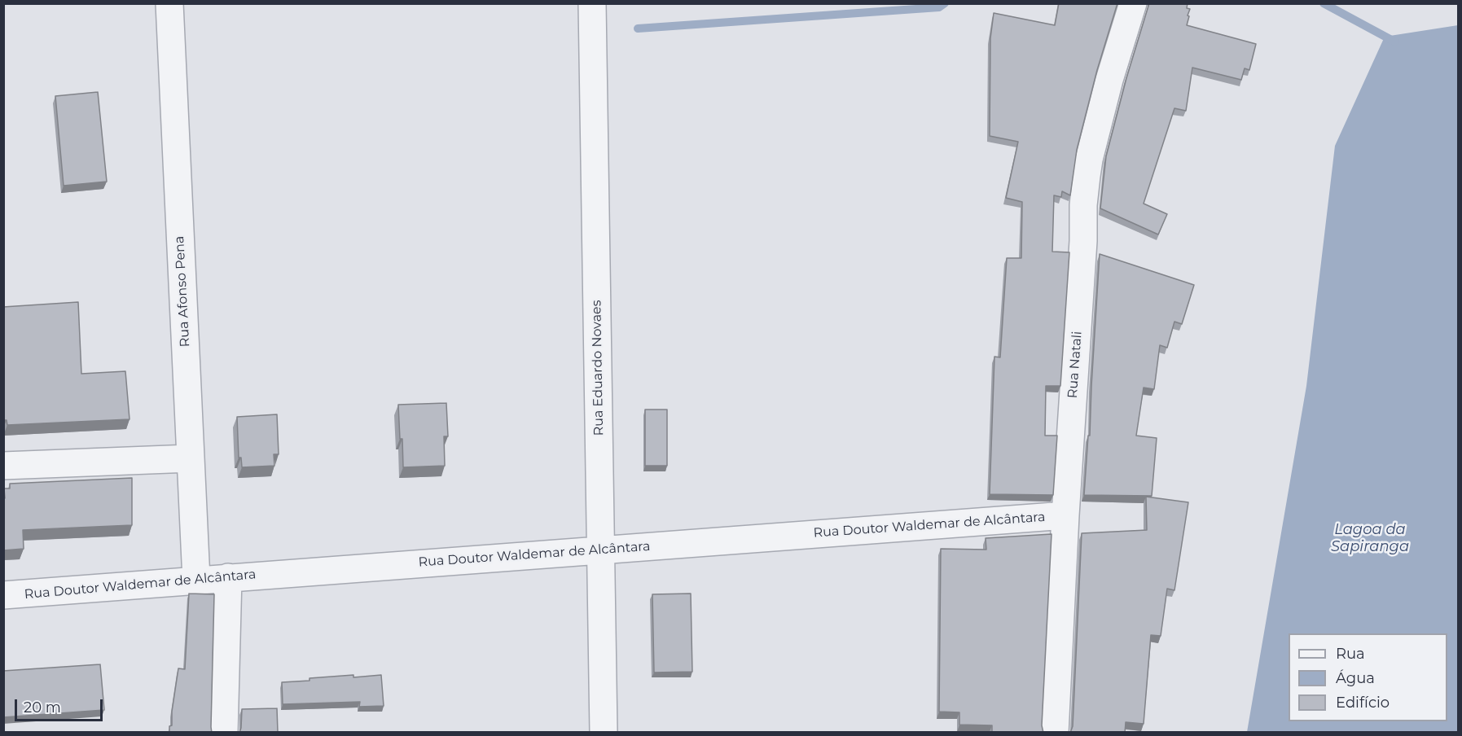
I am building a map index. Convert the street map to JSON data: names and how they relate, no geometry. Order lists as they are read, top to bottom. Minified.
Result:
{"streets":{"street":["Rua Afonso Pena","Rua Natali","Rua Eduardo Novaes","Rua Doutor Waldemar de Alcântara"]},"crossings":[["Rua Afonso Pena","Rua Doutor Waldemar de Alcântara"],["Rua Natali","Rua Doutor Waldemar de Alcântara"],["Rua Eduardo Novaes","Rua Doutor Waldemar de Alcântara"]],"water":["Lagoa da Sapiranga"],"legend":["Rua","Água","Edifício"],"scale_bar":"20 m"}
